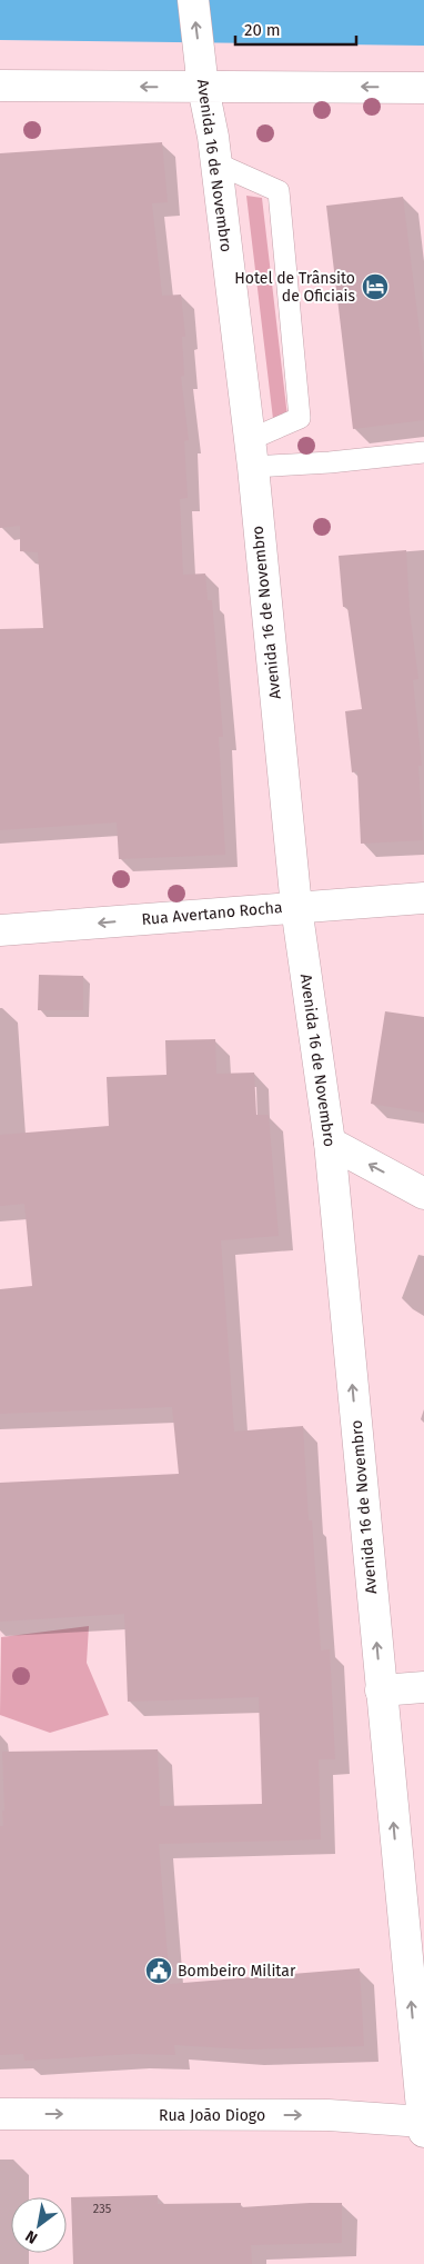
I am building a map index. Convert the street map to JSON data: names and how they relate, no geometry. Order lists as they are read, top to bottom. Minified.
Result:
{"streets":{"main road":["Avenida 16 de Novembro","Rua Avertano Rocha","Rua João Diogo"]},"crossings":[["Avenida 16 de Novembro","Rua Avertano Rocha"],["Avenida 16 de Novembro","Rua João Diogo"]],"one_way":["Avenida 16 de Novembro","Rua Avertano Rocha","Rua João Diogo"],"places":{"hotel":["Hotel de Trânsito de Oficiais"],"public building":["Bombeiro Militar"]},"house_numbers":["235"],"scale_bar":"20 m","north":"bottom left"}
